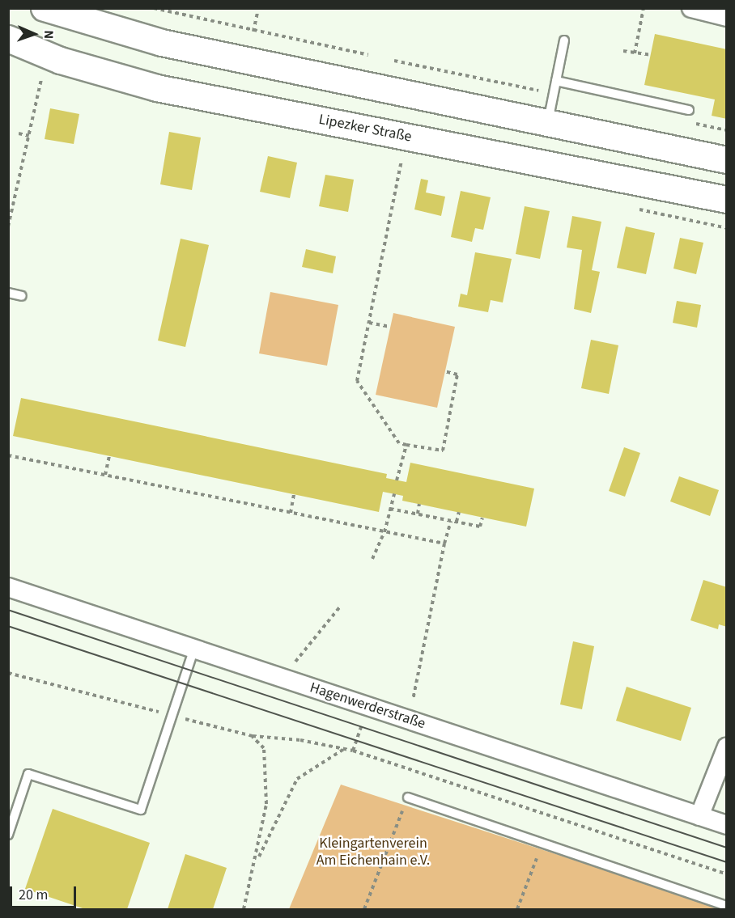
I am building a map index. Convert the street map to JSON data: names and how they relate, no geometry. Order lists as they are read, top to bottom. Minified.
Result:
{"streets":{"main road":["Lipezker Straße"],"street":["Hagenwerderstraße"]},"parks":["Kleingartenverein Am Eichenhain e.V."],"scale_bar":"20 m","north":"right"}
